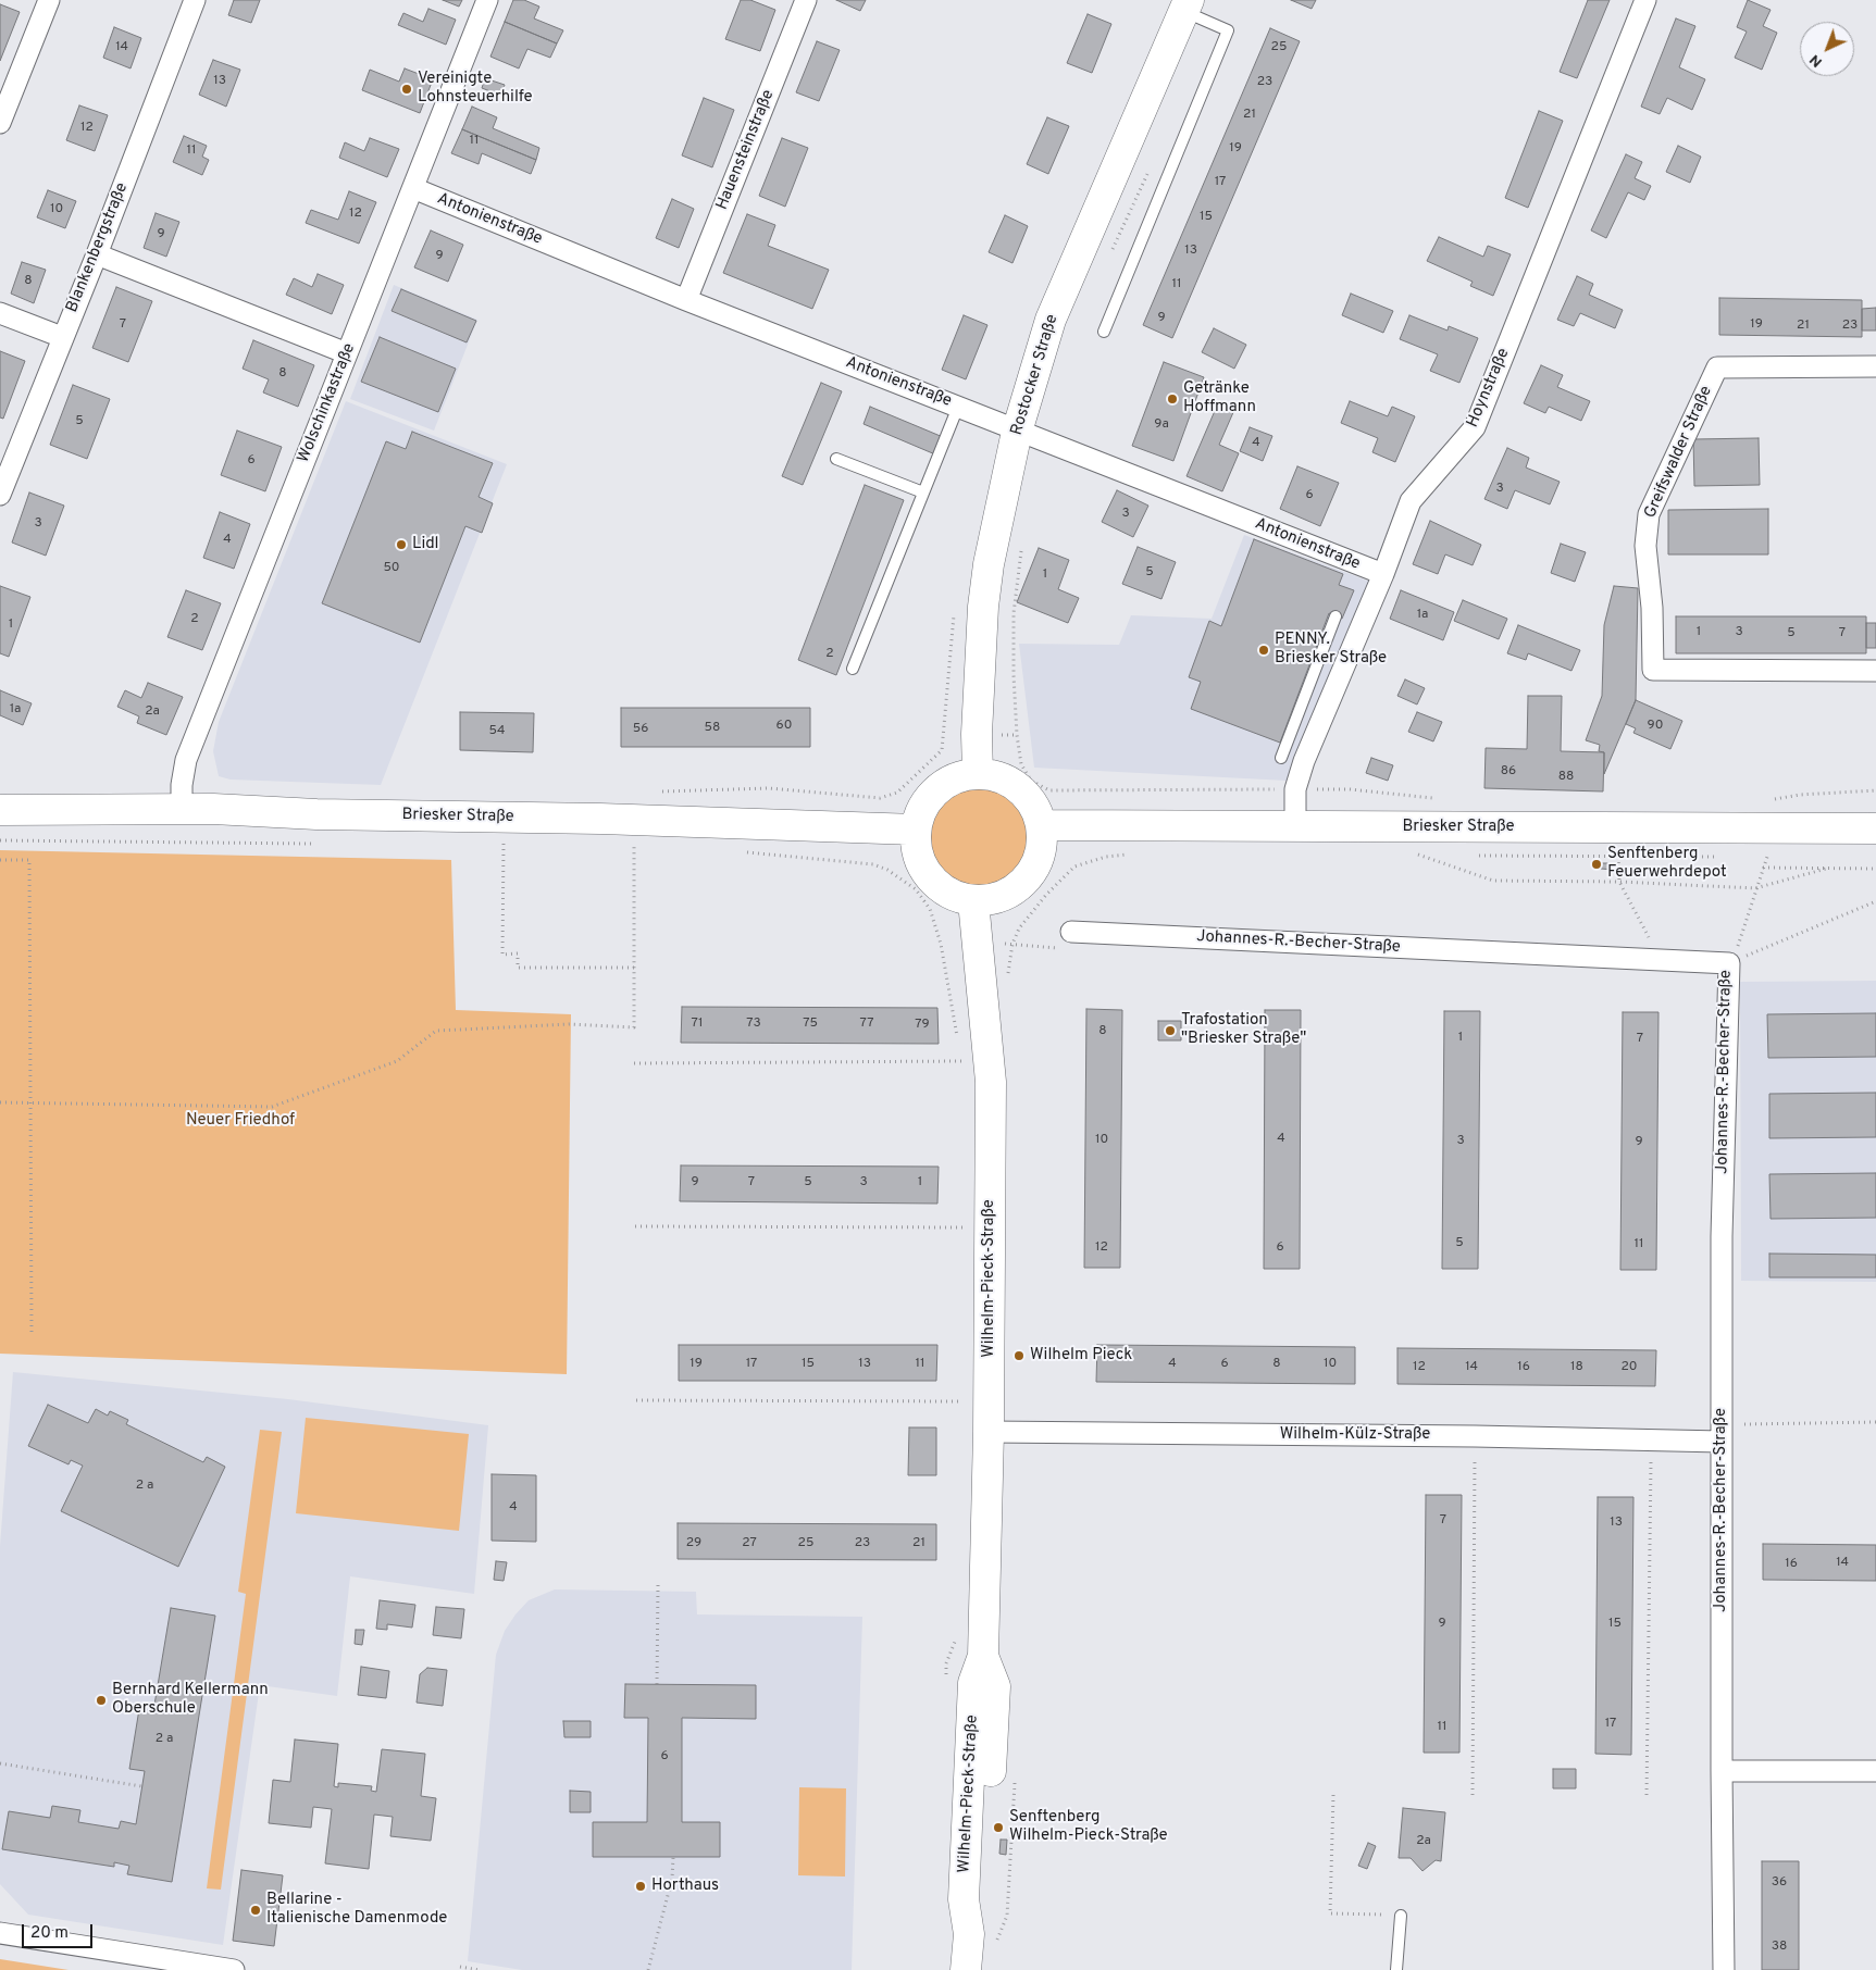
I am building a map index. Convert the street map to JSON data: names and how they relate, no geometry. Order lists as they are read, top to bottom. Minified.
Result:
{"streets":{"main road":["Rostocker Straße","Briesker Straße","Wilhelm-Pieck-Straße"],"street":["Hauensteinstraße","Antonienstraße","Blankenbergstraße","Hoynstraße","Wolschinkastraße","Greifswalder Straße","Johannes-R.-Becher-Straße","Wilhelm-Külz-Straße"]},"crossings":[["Hauensteinstraße","Antonienstraße"],["Antonienstraße","Rostocker Straße"],["Antonienstraße","Hoynstraße"],["Antonienstraße","Wolschinkastraße"],["Rostocker Straße","Briesker Straße"],["Rostocker Straße","Wilhelm-Pieck-Straße"],["Hoynstraße","Briesker Straße"],["Wolschinkastraße","Briesker Straße"],["Briesker Straße","Wilhelm-Pieck-Straße"],["Johannes-R.-Becher-Straße","Wilhelm-Külz-Straße"],["Wilhelm-Pieck-Straße","Wilhelm-Külz-Straße"]],"parks":["Neuer Friedhof"],"places":["Vereinigte Lohnsteuerhilfe","Getränke Hoffmann","Lidl","PENNY. Briesker Straße","Senftenberg Feuerwehrdepot","Trafostation \"Briesker Straße\"","Wilhelm Pieck","Bernhard Kellermann Oberschule","Senftenberg Wilhelm-Pieck-Straße","Horthaus","Bellarine - Italienische Damenmode"],"house_numbers":["14","25","13","23","21","12","11","19","11","17","10","12","15","9","13","9","8","11","9","7","19","21","23","8","5","9a","4","6","3","6","3","3","4","50","5","1","1a","2","1","1","3","5","7","2","1a","2a","60","90","58","56","54","86","88","71","73","75","77","79","8","1","7","4","10","3","9","9","7","5","3","1","5","11","12","6","19","17","15","13","11","4","6","8","10","12","14","16","18","20","2 a","4","7","13","29","27","25","23","21","14","16","9","15","17","11","2 a","6","2a","36","38"],"scale_bar":"20 m","north":"bottom left"}
